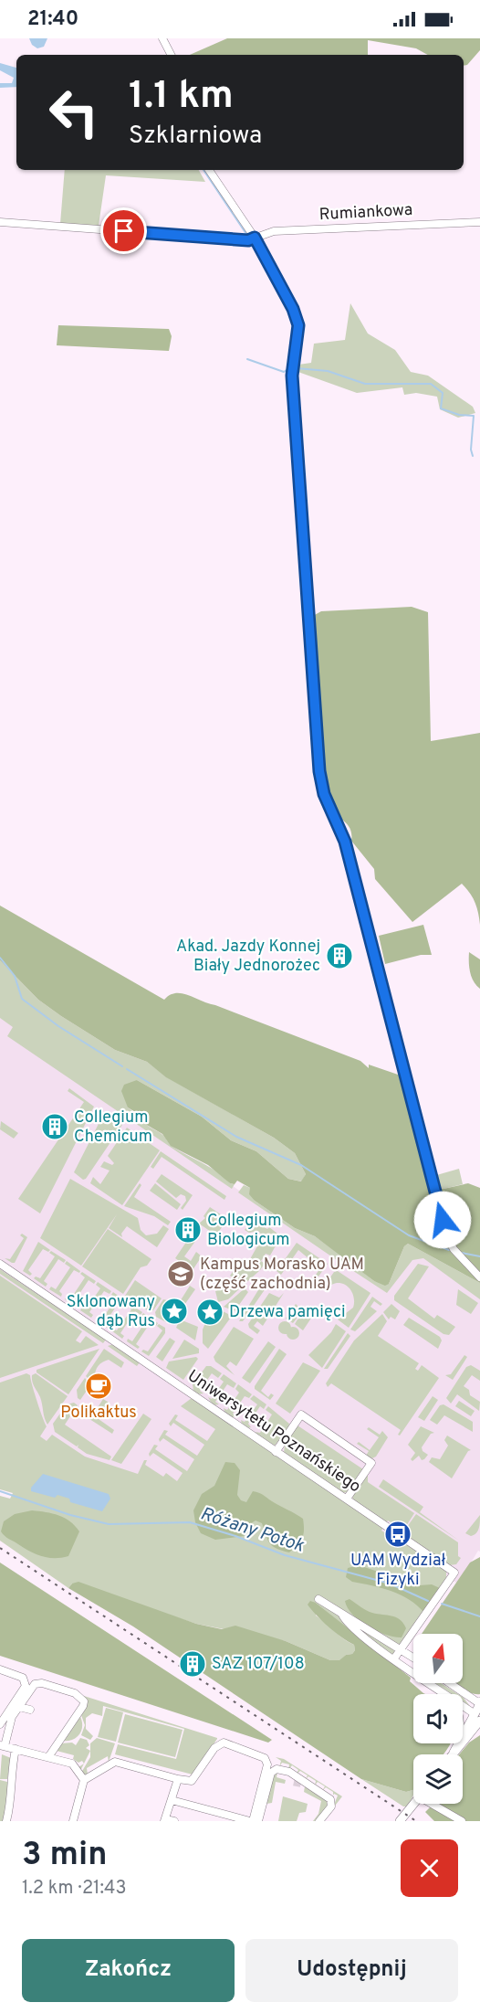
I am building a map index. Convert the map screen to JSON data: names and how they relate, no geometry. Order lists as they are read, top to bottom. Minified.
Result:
{"streets":{"street":["Rumiankowa","Uniwersytetu Poznańskiego"]},"water":["Różany Potok"],"places":{"building":["Akad. Jazdy Konnej Biały Jednorożec","Collegium Chemicum","Collegium Biologicum","SAZ 107/108"],"school or university":["Kampus Morasko UAM (część zachodnia)"],"place":["Sklonowany dąb Rus","Drzewa pamięci"],"cafe":["Polikaktus"],"bus stop":["UAM Wydział Fizyki"]},"north":"top","page":{"status":"21:40","turn":["1.1 km","Szklarniowa"],"heading":["3 min","1.2 km · 21:43"],"buttons":["Zakończ","Udostępnij"]}}
